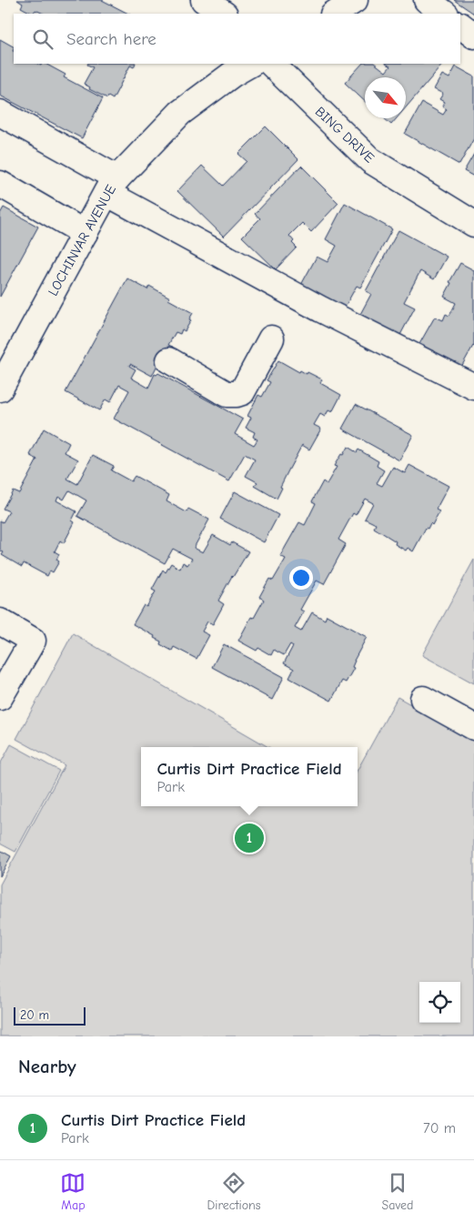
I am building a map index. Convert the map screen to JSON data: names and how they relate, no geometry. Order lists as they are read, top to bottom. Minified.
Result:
{"streets":{"street":["BING DRIVE","LOCHINVAR AVENUE"]},"scale_bar":"20 m","north":"bottom right","page":{"search":"Search here","popup":["Curtis Dirt Practice Field","Park"],"pins":"1","scale":"20 m","heading":"Nearby","list":[{"mark":"1","name":"Curtis Dirt Practice Field","note":"Park","value":"70 m"}],"nav":["Map","Directions","Saved"]}}
